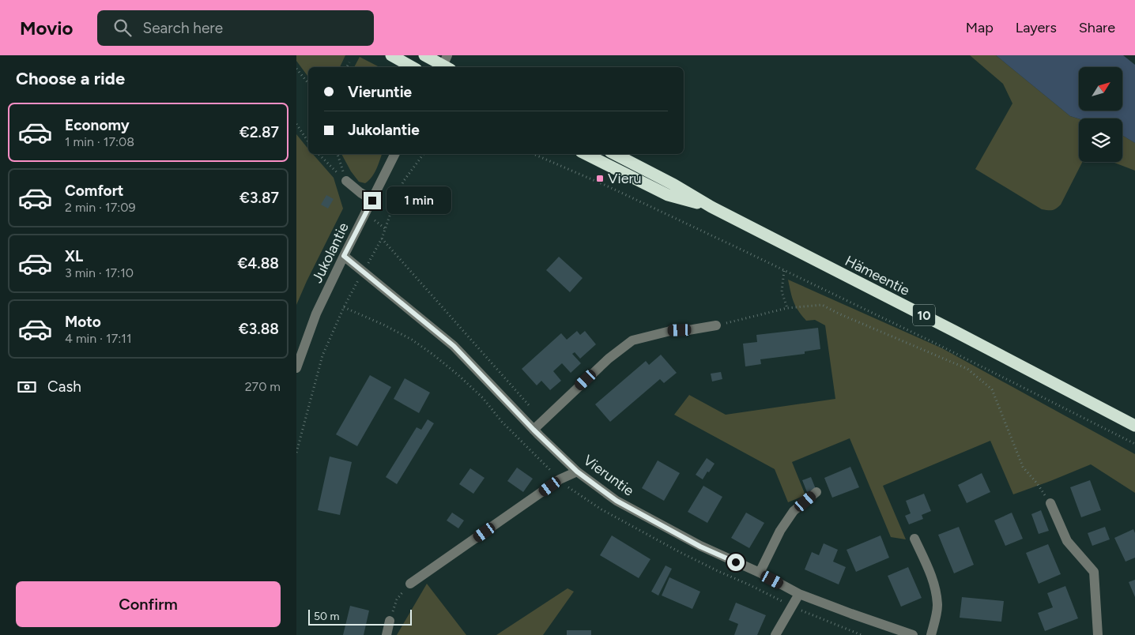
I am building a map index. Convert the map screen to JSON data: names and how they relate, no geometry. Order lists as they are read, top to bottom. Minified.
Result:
{"streets":{"highway":["Hämeentie","10"],"street":["Jukolantie","Vieruntie"]},"crossings":[["Jukolantie","Vieruntie"]],"places":{"transit":["Vieru"]},"scale_bar":"50 m","north":"top right","page":{"header":"Movio","search":"Search here","nav":["Map","Layers","Share"],"heading":"Choose a ride","banner":["Vieruntie","Jukolantie"],"list":[{"name":"Economy","note":"1 min · 17:08","value":"€2.87"},{"name":"Comfort","note":"2 min · 17:09","value":"€3.87"},{"name":"XL","note":"3 min · 17:10","value":"€4.88"},{"name":"Moto","note":"4 min · 17:11","value":"€3.88"}],"bubble":"1 min","pay":["Cash","270 m"],"buttons":"Confirm","scale":"50 m"}}
